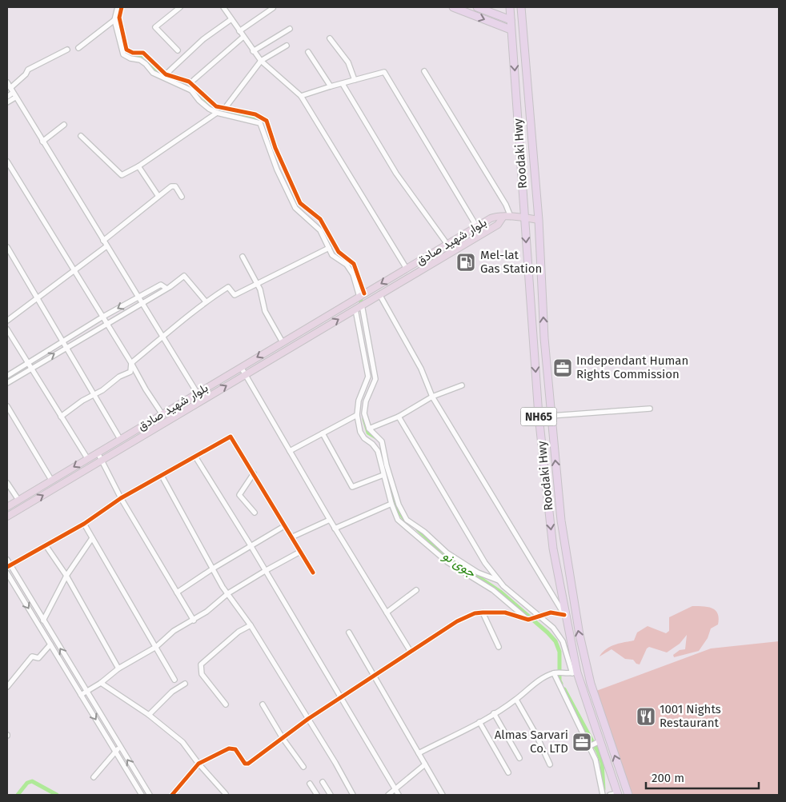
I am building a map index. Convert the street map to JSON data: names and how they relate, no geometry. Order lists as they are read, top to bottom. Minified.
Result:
{"streets":{"highway":["Roodaki Hwy","NH65"],"main road":["بلوار شهید صادق"]},"crossings":[["Roodaki Hwy","NH65"]],"water":["جوی نو"],"places":{"fuel station":["Mel-lat Gas Station"],"office":["Independant Human Rights Commission","Almas Sarvari Co. LTD"],"restaurant":["1001 Nights Restaurant"]},"scale_bar":"200 m"}
